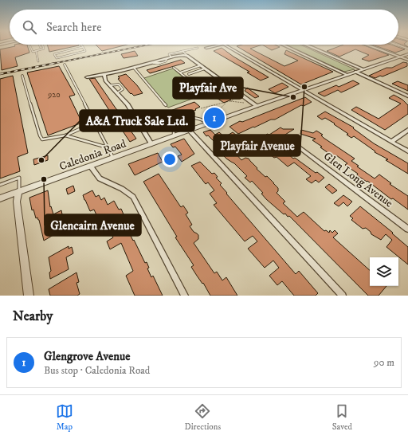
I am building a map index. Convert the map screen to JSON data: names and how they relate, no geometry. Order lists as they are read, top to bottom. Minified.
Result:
{"streets":{"street":["Caledonia Road","Glen Long Avenue"]},"places":["Playfair Avenue","Playfair Ave","A&A Truck Sale Ltd.","Glencairn Avenue"],"house_numbers":["920"],"page":{"search":"Search here","pins":"1","heading":"Nearby","list":[{"mark":"1","name":"Glengrove Avenue","note":"Bus stop · Caledonia Road","value":"90 m"}],"nav":["Map","Directions","Saved"]}}
